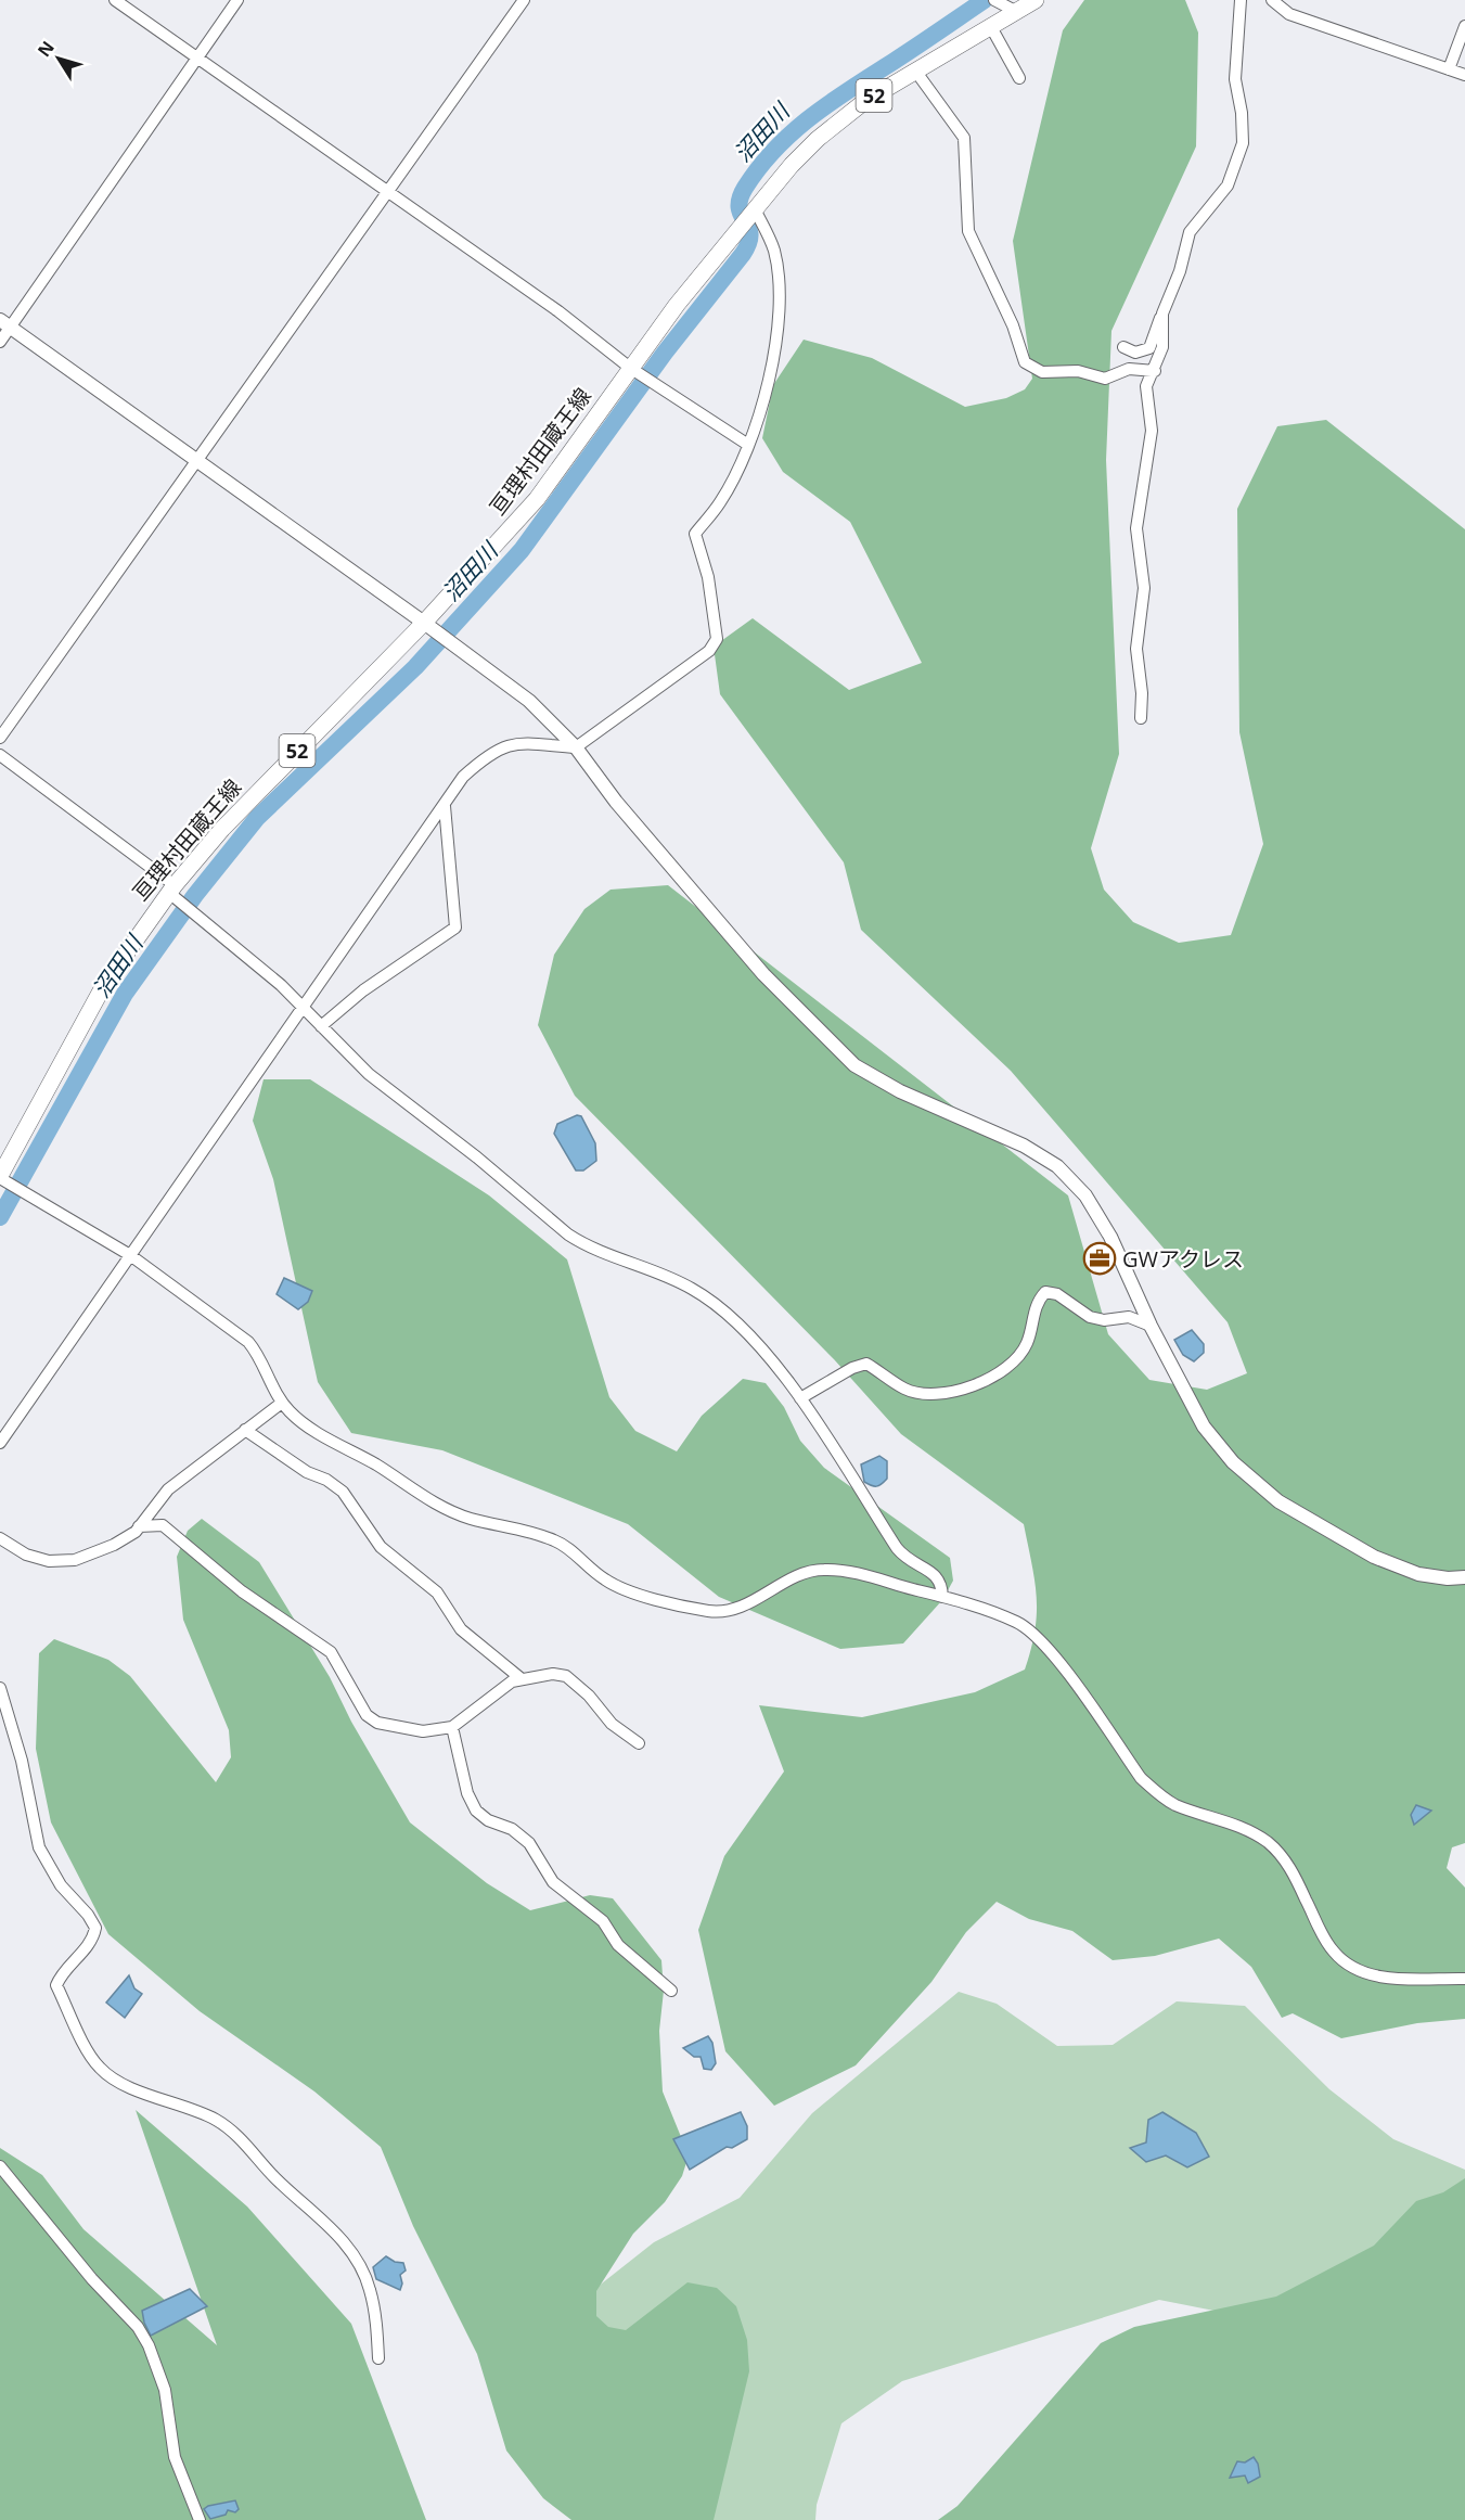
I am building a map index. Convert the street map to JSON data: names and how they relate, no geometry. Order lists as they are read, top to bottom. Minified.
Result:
{"streets":{"main road":["52","亘理村田蔵王線"]},"water":["沼田川"],"places":{"office":["GWアクレス"]},"north":"top left"}
